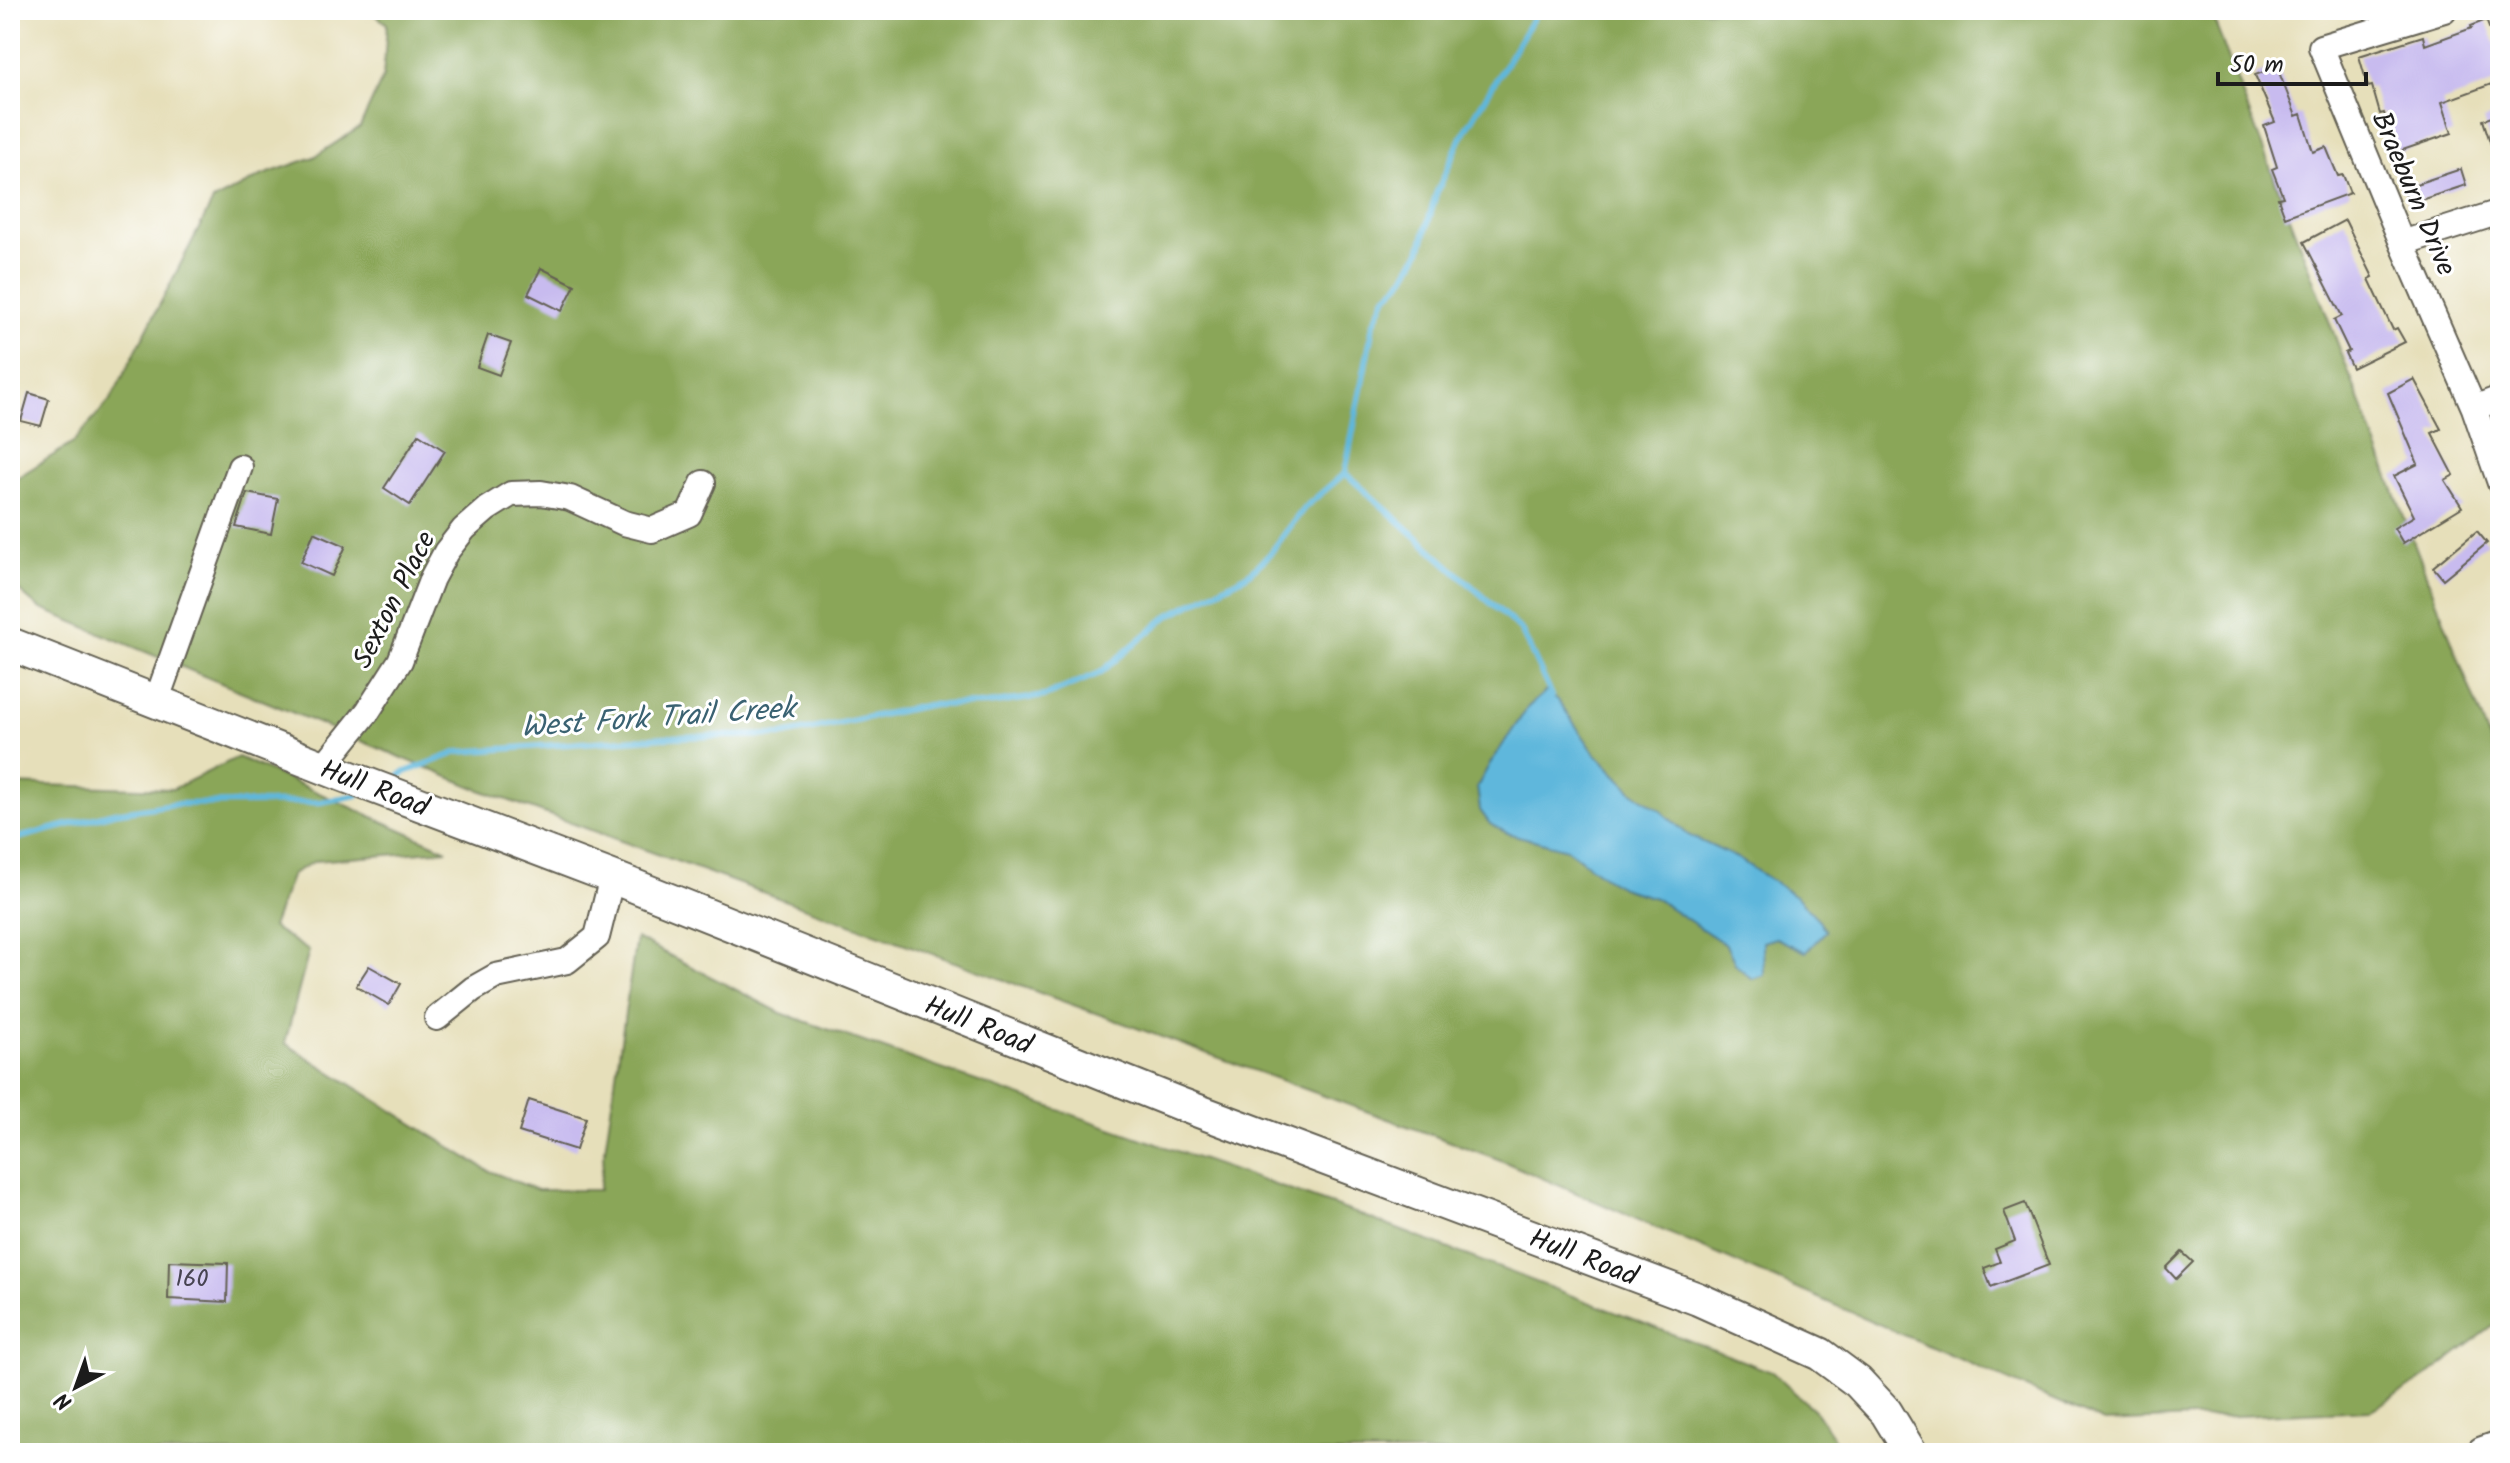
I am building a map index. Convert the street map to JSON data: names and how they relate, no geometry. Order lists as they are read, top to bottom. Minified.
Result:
{"streets":{"main road":["Hull Road"],"street":["Braeburn Drive","Sexton Place"]},"crossings":[["Sexton Place","Hull Road"]],"water":["West Fork Trail Creek"],"house_numbers":["160"],"scale_bar":"50 m","north":"bottom left"}
